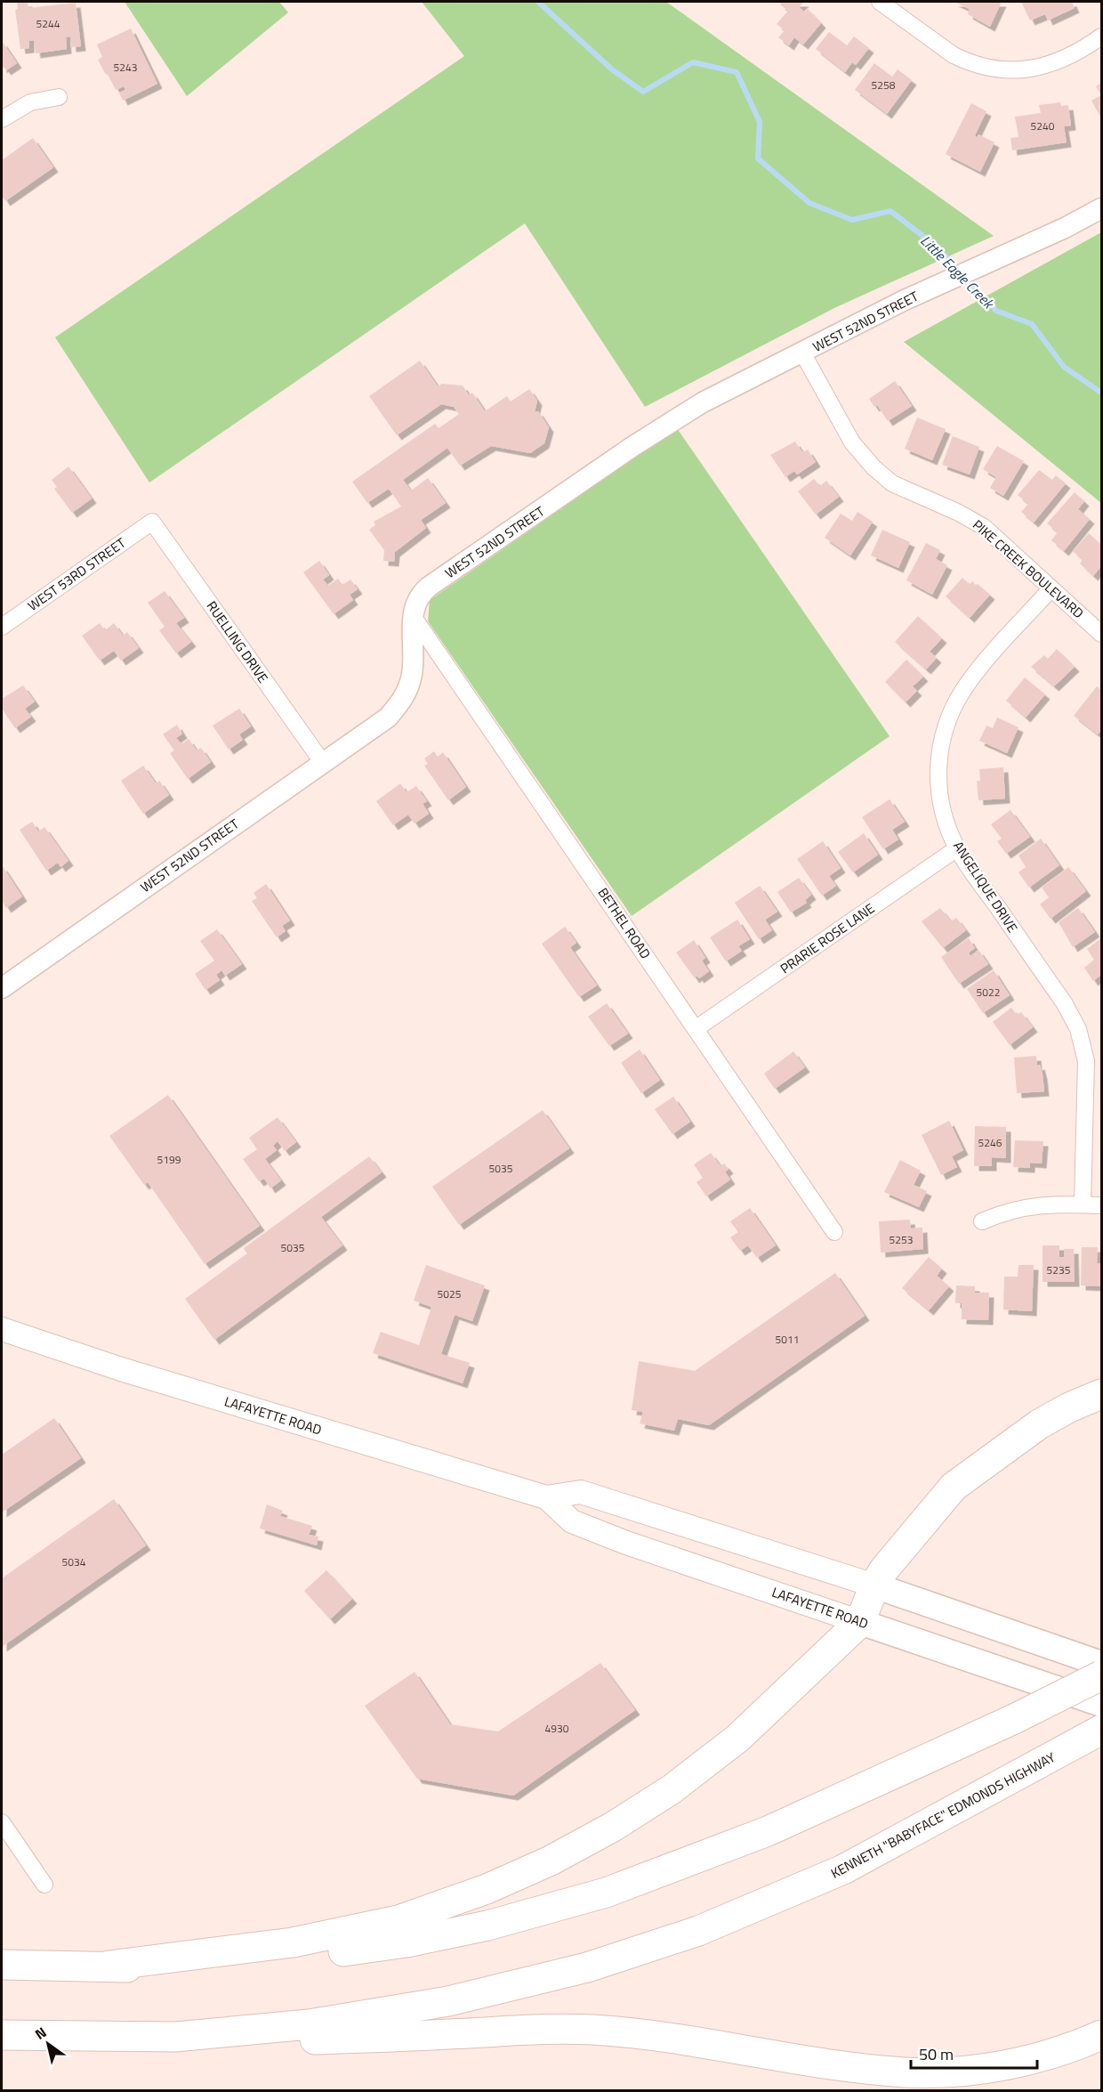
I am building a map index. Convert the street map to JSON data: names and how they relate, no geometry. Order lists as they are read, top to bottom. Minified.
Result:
{"streets":{"highway":["KENNETH \"BABYFACE\" EDMONDS HIGHWAY"],"main road":["LAFAYETTE ROAD"],"street":["WEST 52ND STREET","PIKE CREEK BOULEVARD","WEST 53RD STREET","RUELLING DRIVE","ANGELIQUE DRIVE","BETHEL ROAD","PRARIE ROSE LANE"]},"crossings":[["WEST 52ND STREET","PIKE CREEK BOULEVARD"],["WEST 52ND STREET","RUELLING DRIVE"],["WEST 52ND STREET","BETHEL ROAD"],["PIKE CREEK BOULEVARD","ANGELIQUE DRIVE"],["WEST 53RD STREET","RUELLING DRIVE"],["ANGELIQUE DRIVE","PRARIE ROSE LANE"],["BETHEL ROAD","PRARIE ROSE LANE"]],"water":["Little Eagle Creek"],"house_numbers":["5244","5243","5258","5240","5022","5246","5199","5035","5253","5035","5235","5025","5011","5034","4930"],"scale_bar":"50 m","north":"top left"}
